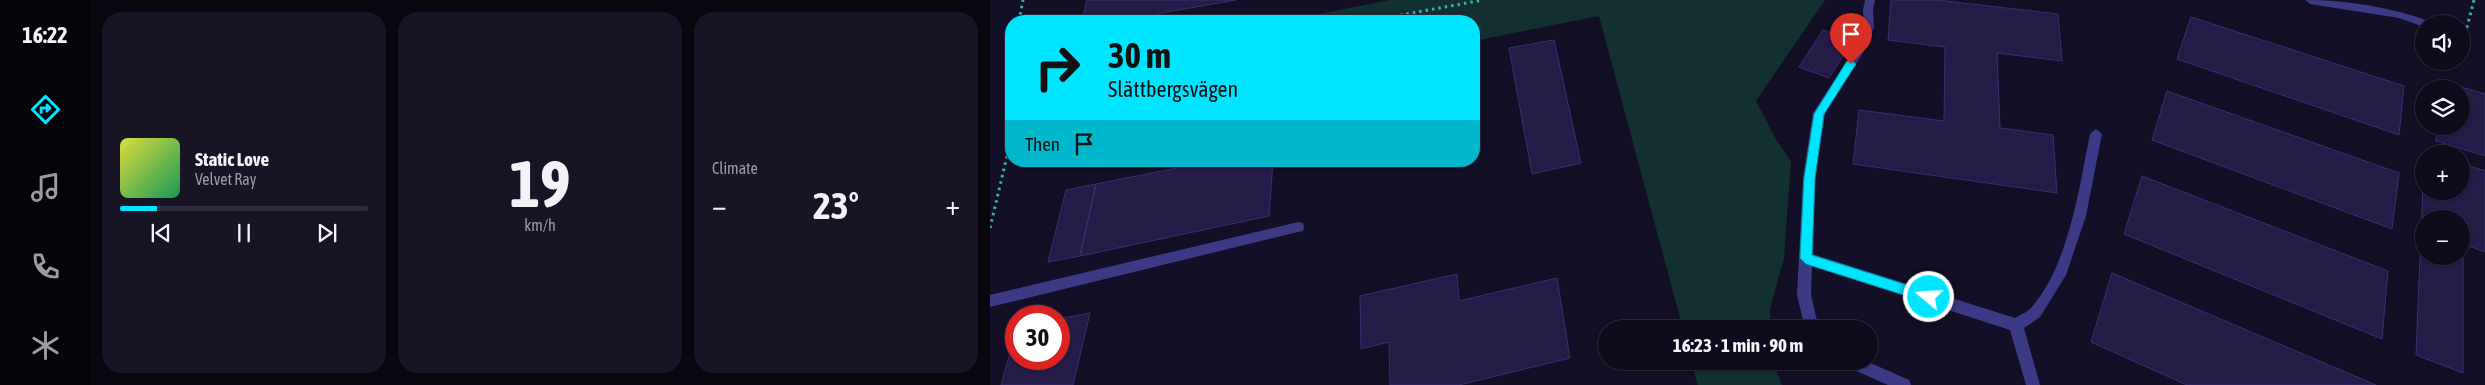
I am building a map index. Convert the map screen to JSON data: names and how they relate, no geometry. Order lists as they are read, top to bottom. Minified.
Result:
{"page":{"tabs":"16:22","tile":[["19","km/h"],"Climate"],"map_buttons":["+","−"],"turn":["30 m","Slättbergsvägen"],"then":"Then","song":["Static Love","Velvet Ray"],"heat":["−","23°","+"],"limit":"30","trip":"16:23 · 1 min · 90 m"}}
